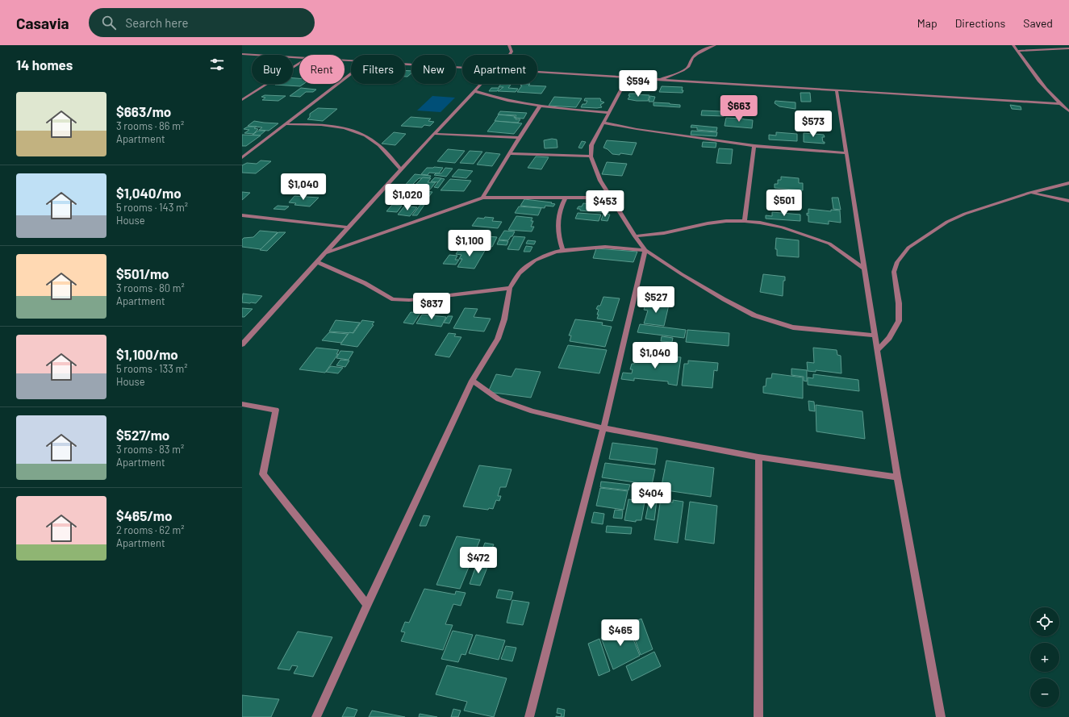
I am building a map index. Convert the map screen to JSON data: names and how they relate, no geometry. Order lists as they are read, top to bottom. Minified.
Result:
{"page":{"header":"Casavia","search":"Search here","nav":["Map","Directions","Saved"],"heading":"14 homes","chip":["Buy","Rent","Filters","New","Apartment"],"price":["$594","$663","$573","$1,040","$1,020","$501","$453","$1,100","$527","$837","$1,040","$404","$472","$465"],"list":[{"name":"$663/mo","note":"3 rooms · 86 m² · Apartment"},{"name":"$1,040/mo","note":"5 rooms · 143 m² · House"},{"name":"$501/mo","note":"3 rooms · 80 m² · Apartment"},{"name":"$1,100/mo","note":"5 rooms · 133 m² · House"},{"name":"$527/mo","note":"3 rooms · 83 m² · Apartment"},{"name":"$465/mo","note":"2 rooms · 62 m² · Apartment"}],"map_buttons":["+","−"]}}
